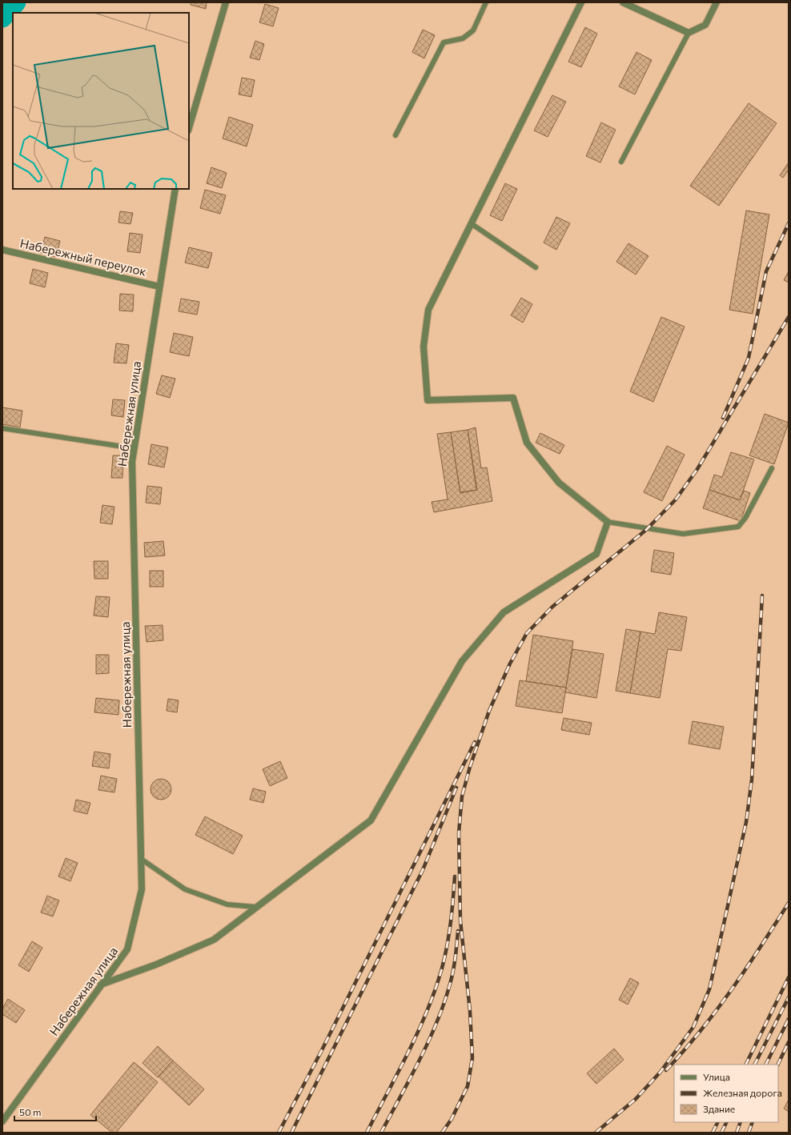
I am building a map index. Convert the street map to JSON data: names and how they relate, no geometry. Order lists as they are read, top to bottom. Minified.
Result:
{"streets":{"street":["Набережный переулок","Набережная улица"]},"crossings":[["Набережный переулок","Набережная улица"]],"legend":["Улица","Железная дорога","Здание"],"scale_bar":"50 m"}
